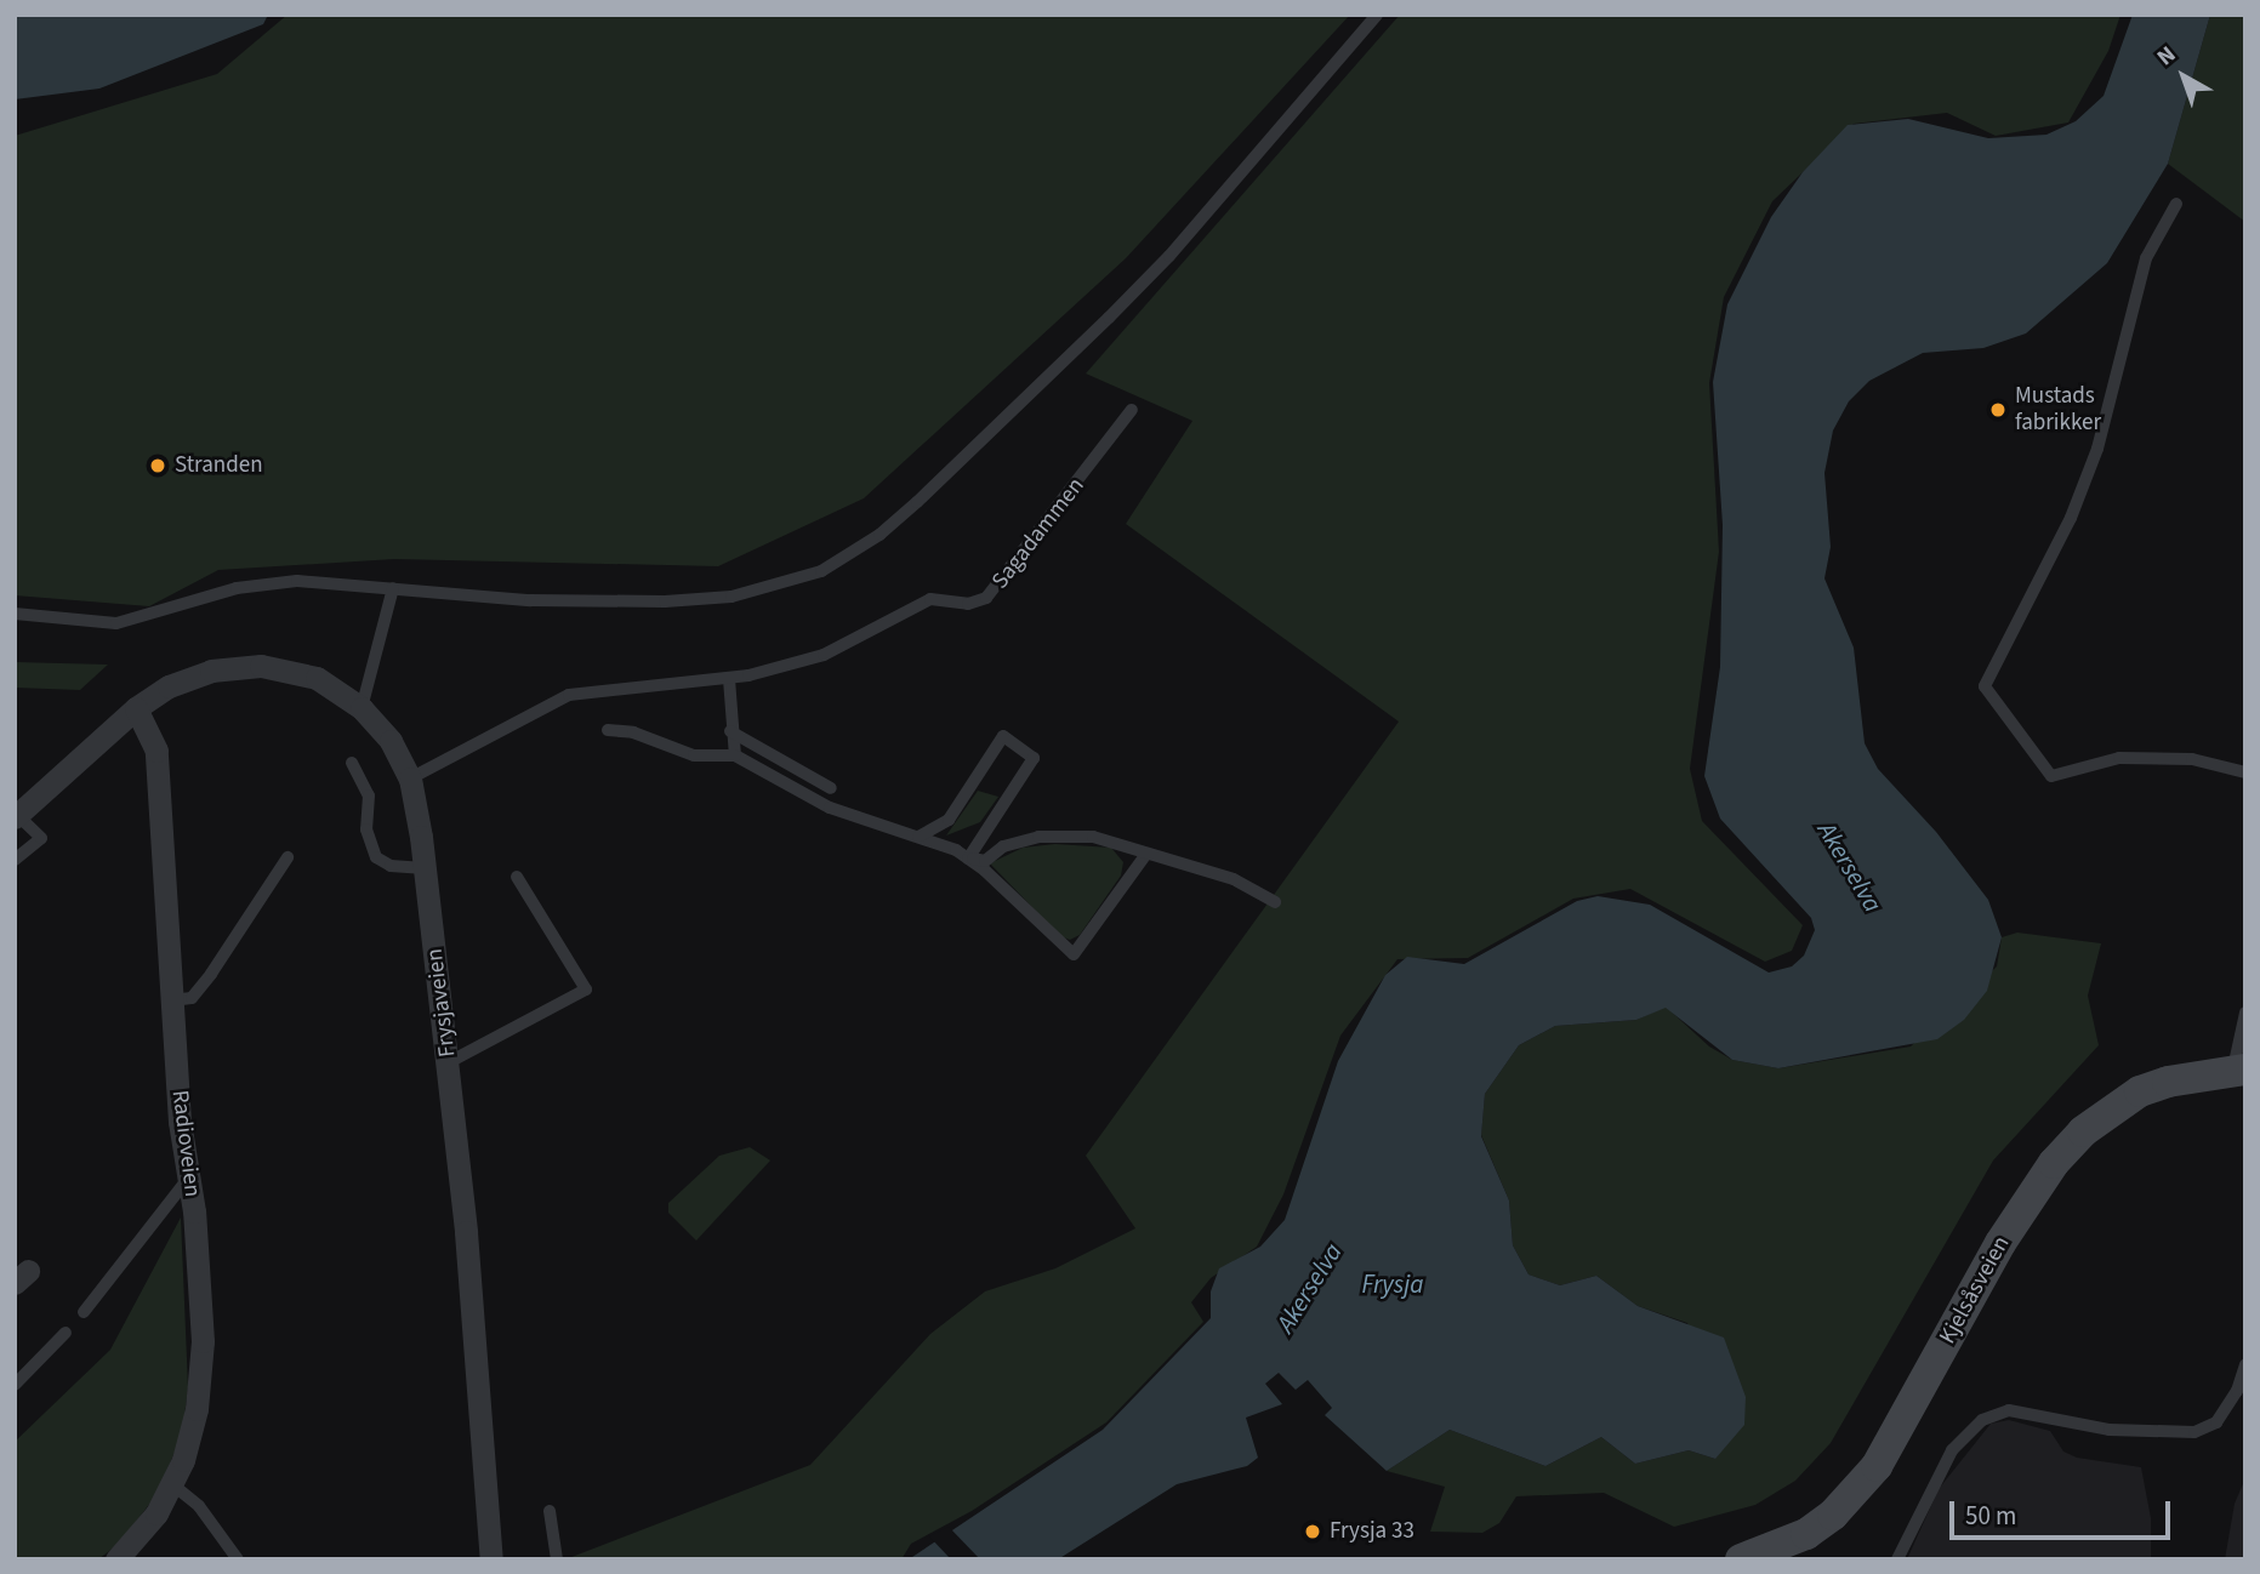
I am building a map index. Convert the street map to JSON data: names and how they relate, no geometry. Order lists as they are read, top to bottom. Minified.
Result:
{"streets":{"main road":["Kjelsåsveien"],"street":["Frysjaveien","Radioveien"],"lane":["Sagadammen"]},"crossings":[["Sagadammen","Frysjaveien"],["Frysjaveien","Radioveien"]],"water":["Akerselva","Frysja"],"places":["Mustads fabrikker","Stranden","Frysja 33"],"scale_bar":"50 m","north":"top left"}
